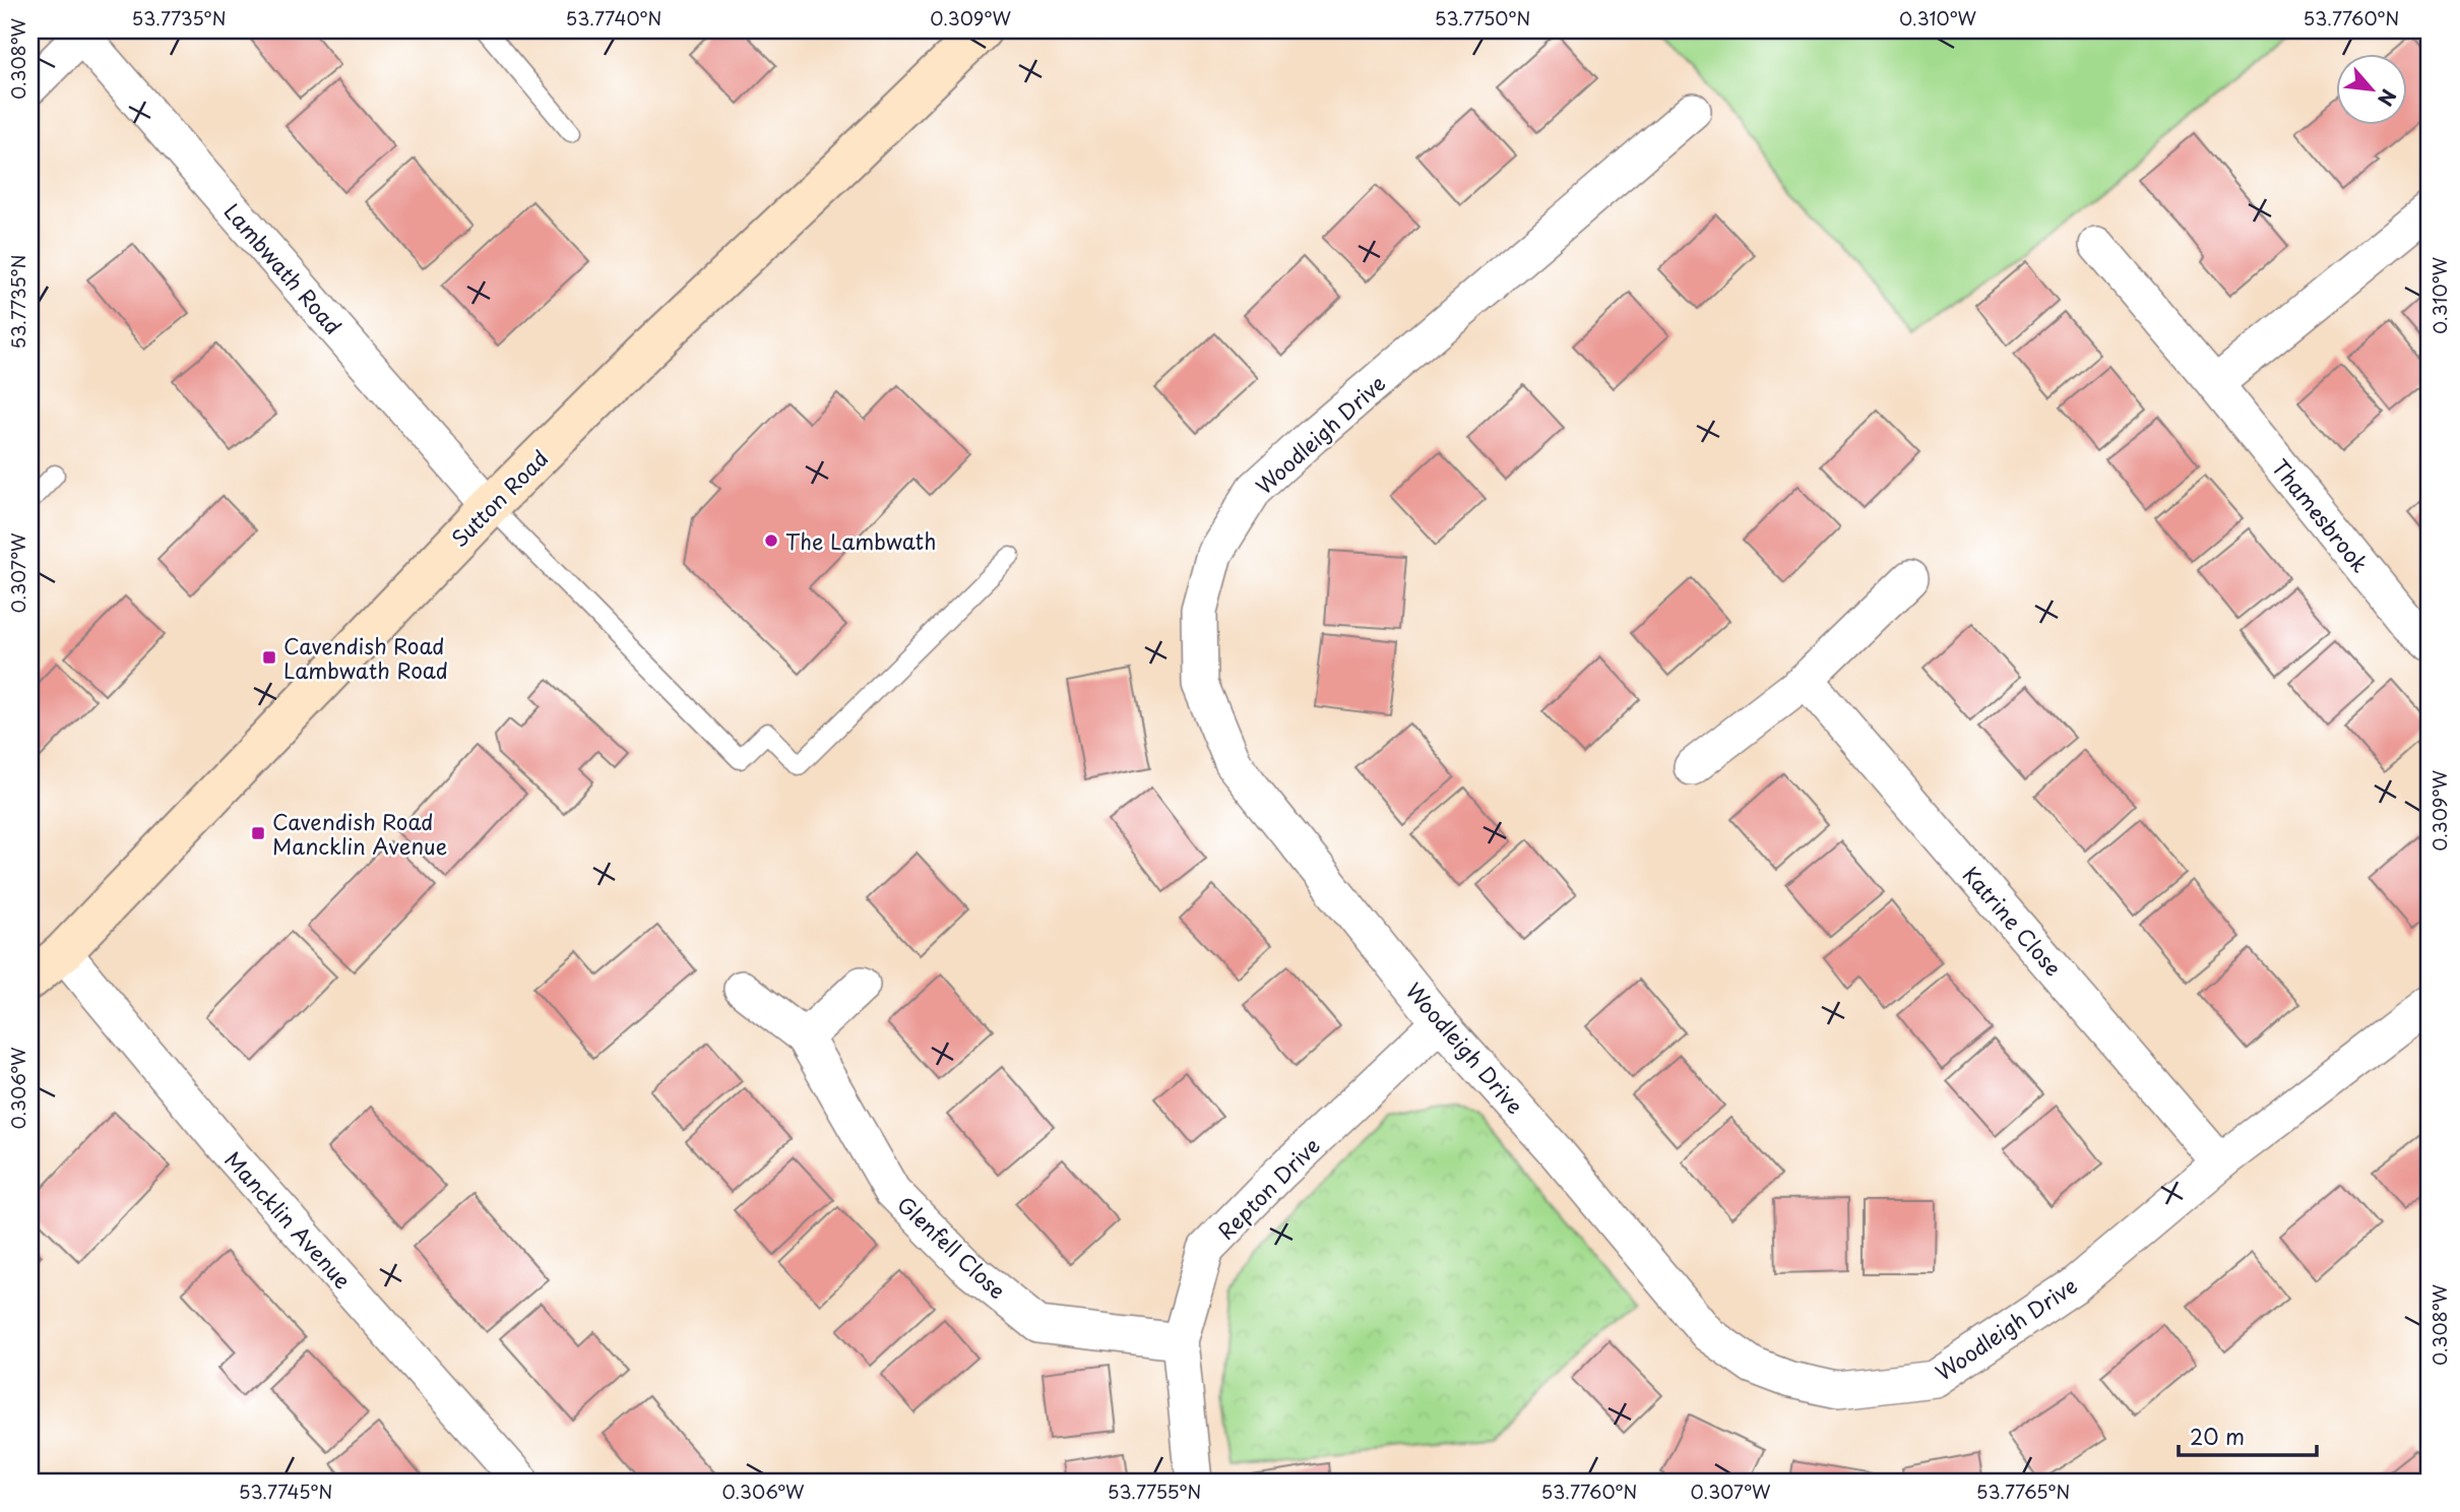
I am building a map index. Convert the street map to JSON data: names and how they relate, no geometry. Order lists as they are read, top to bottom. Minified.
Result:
{"streets":{"street":["Lambwath Road","Woodleigh Drive","Sutton Road","Thamesbrook","Katrine Close","Repton Drive","Mancklin Avenue","Glenfell Close"]},"crossings":[["Lambwath Road","Sutton Road"],["Woodleigh Drive","Katrine Close"],["Woodleigh Drive","Repton Drive"],["Sutton Road","Mancklin Avenue"],["Repton Drive","Glenfell Close"]],"places":{"other":["The Lambwath"],"transit":["Cavendish Road Lambwath Road","Cavendish Road Mancklin Avenue"]},"scale_bar":"20 m","north":"bottom right","coordinates":["53.7735°N","53.7740°N","0.309°W","53.7750°N","0.310°W","53.7760°N","0.308°W","0.307°W","0.306°W","53.7745°N","53.7755°N","53.7765°N"]}
